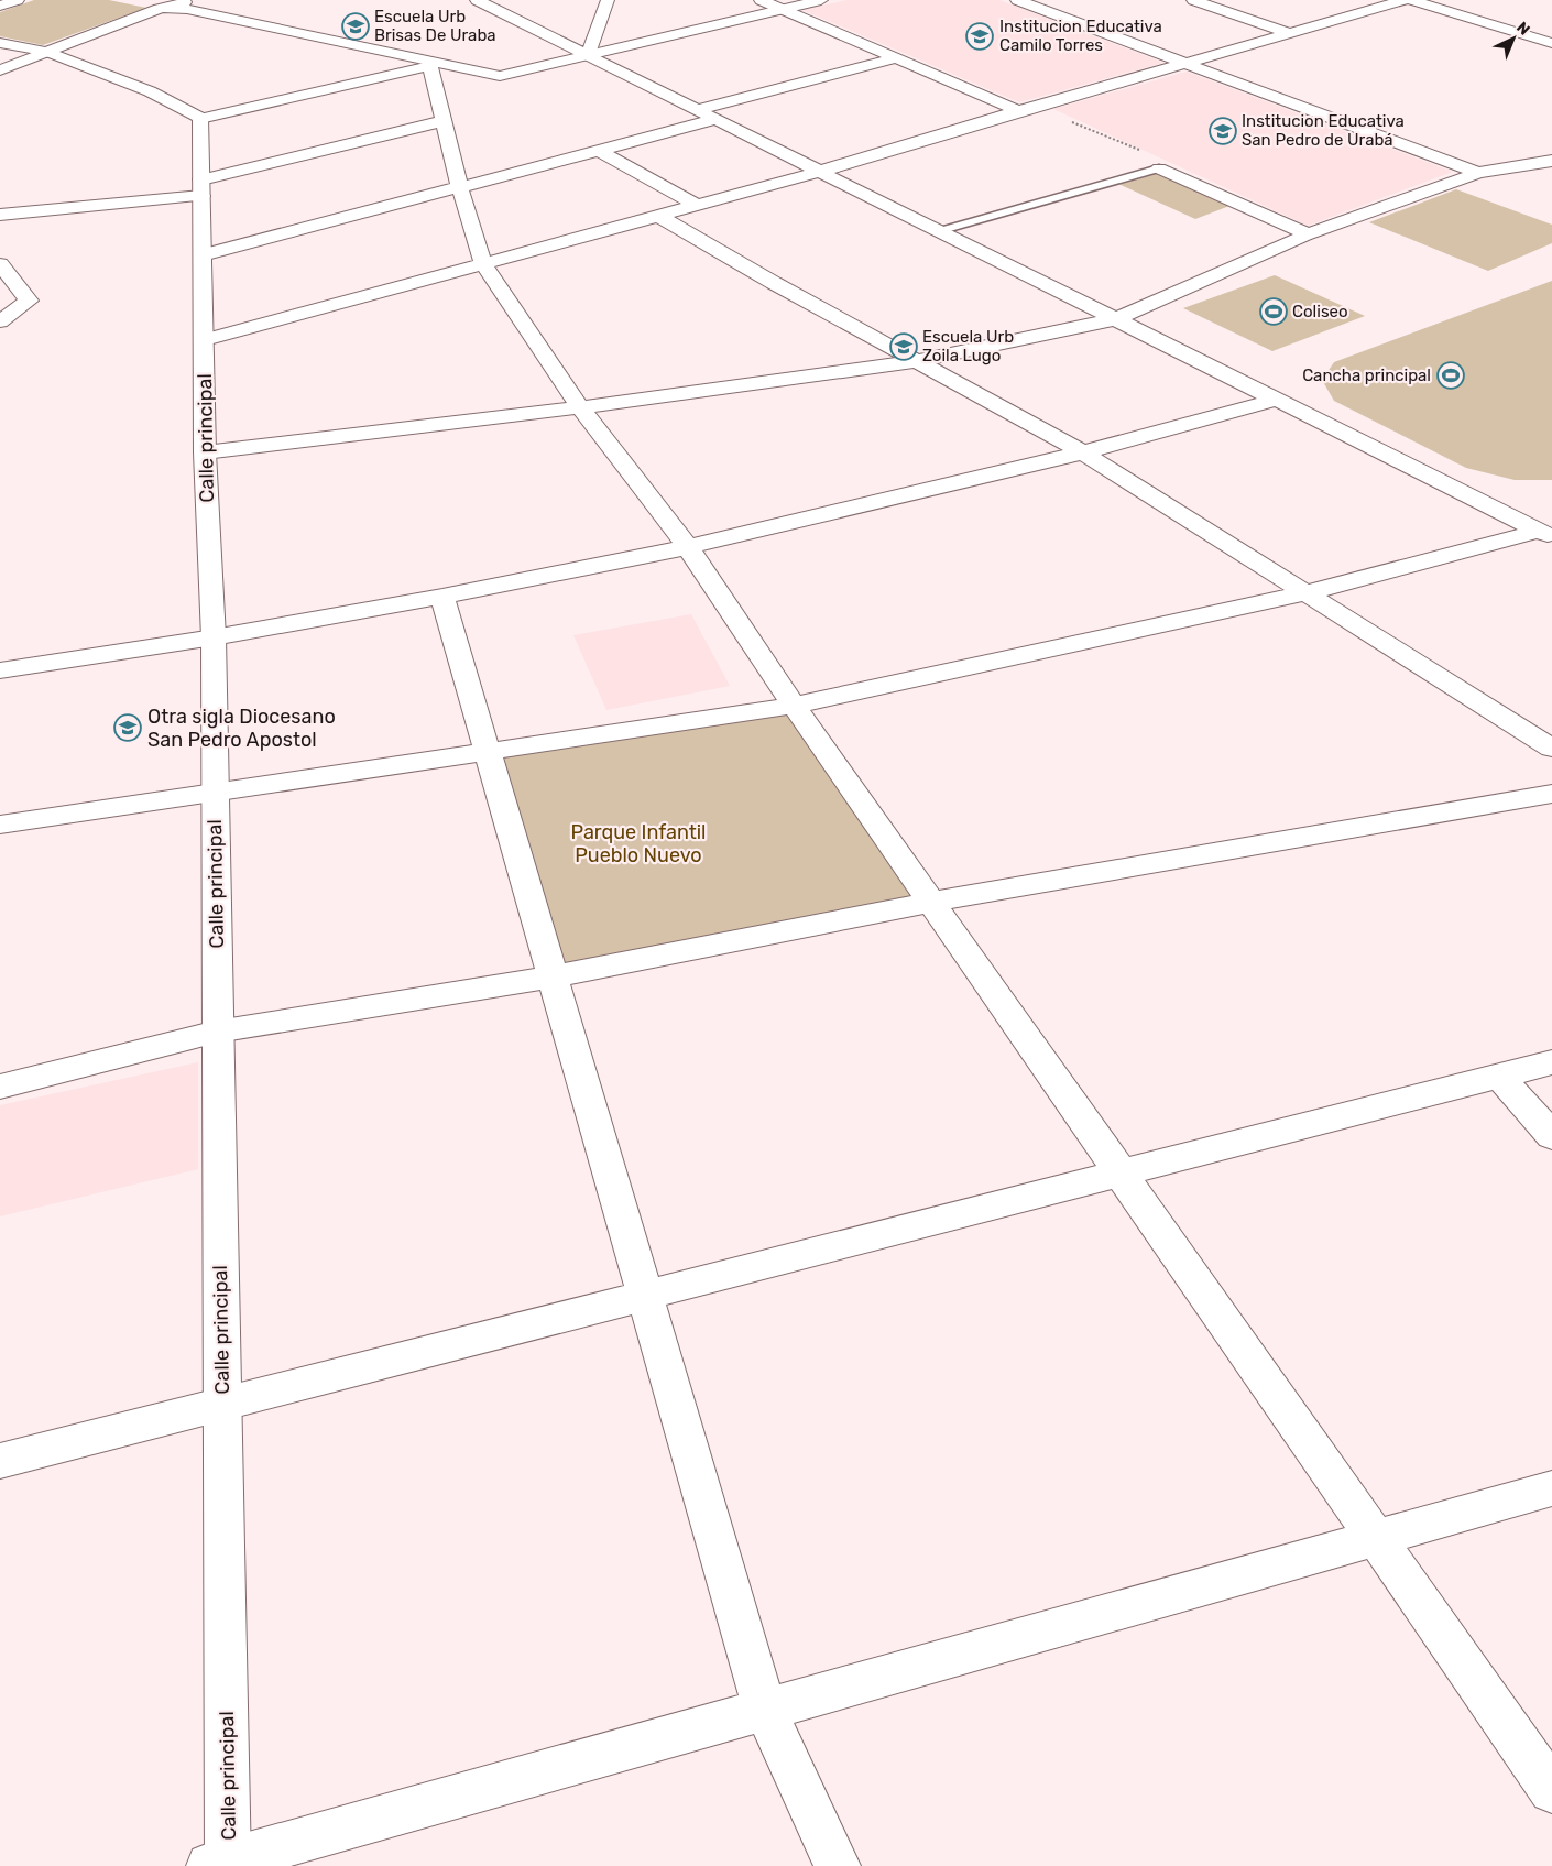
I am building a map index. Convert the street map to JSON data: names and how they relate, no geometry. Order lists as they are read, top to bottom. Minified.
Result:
{"streets":{"street":["Calle principal"]},"parks":["Parque Infantil Pueblo Nuevo"],"places":{"school or university":["Escuela Urb Brisas De Uraba","Institucion Educativa Camilo Torres","Institucion Educativa San Pedro de Urabá","Escuela Urb Zoila Lugo","Otra sigla Diocesano San Pedro Apostol"],"sports":["Coliseo","Cancha principal"]},"north":"top right"}
